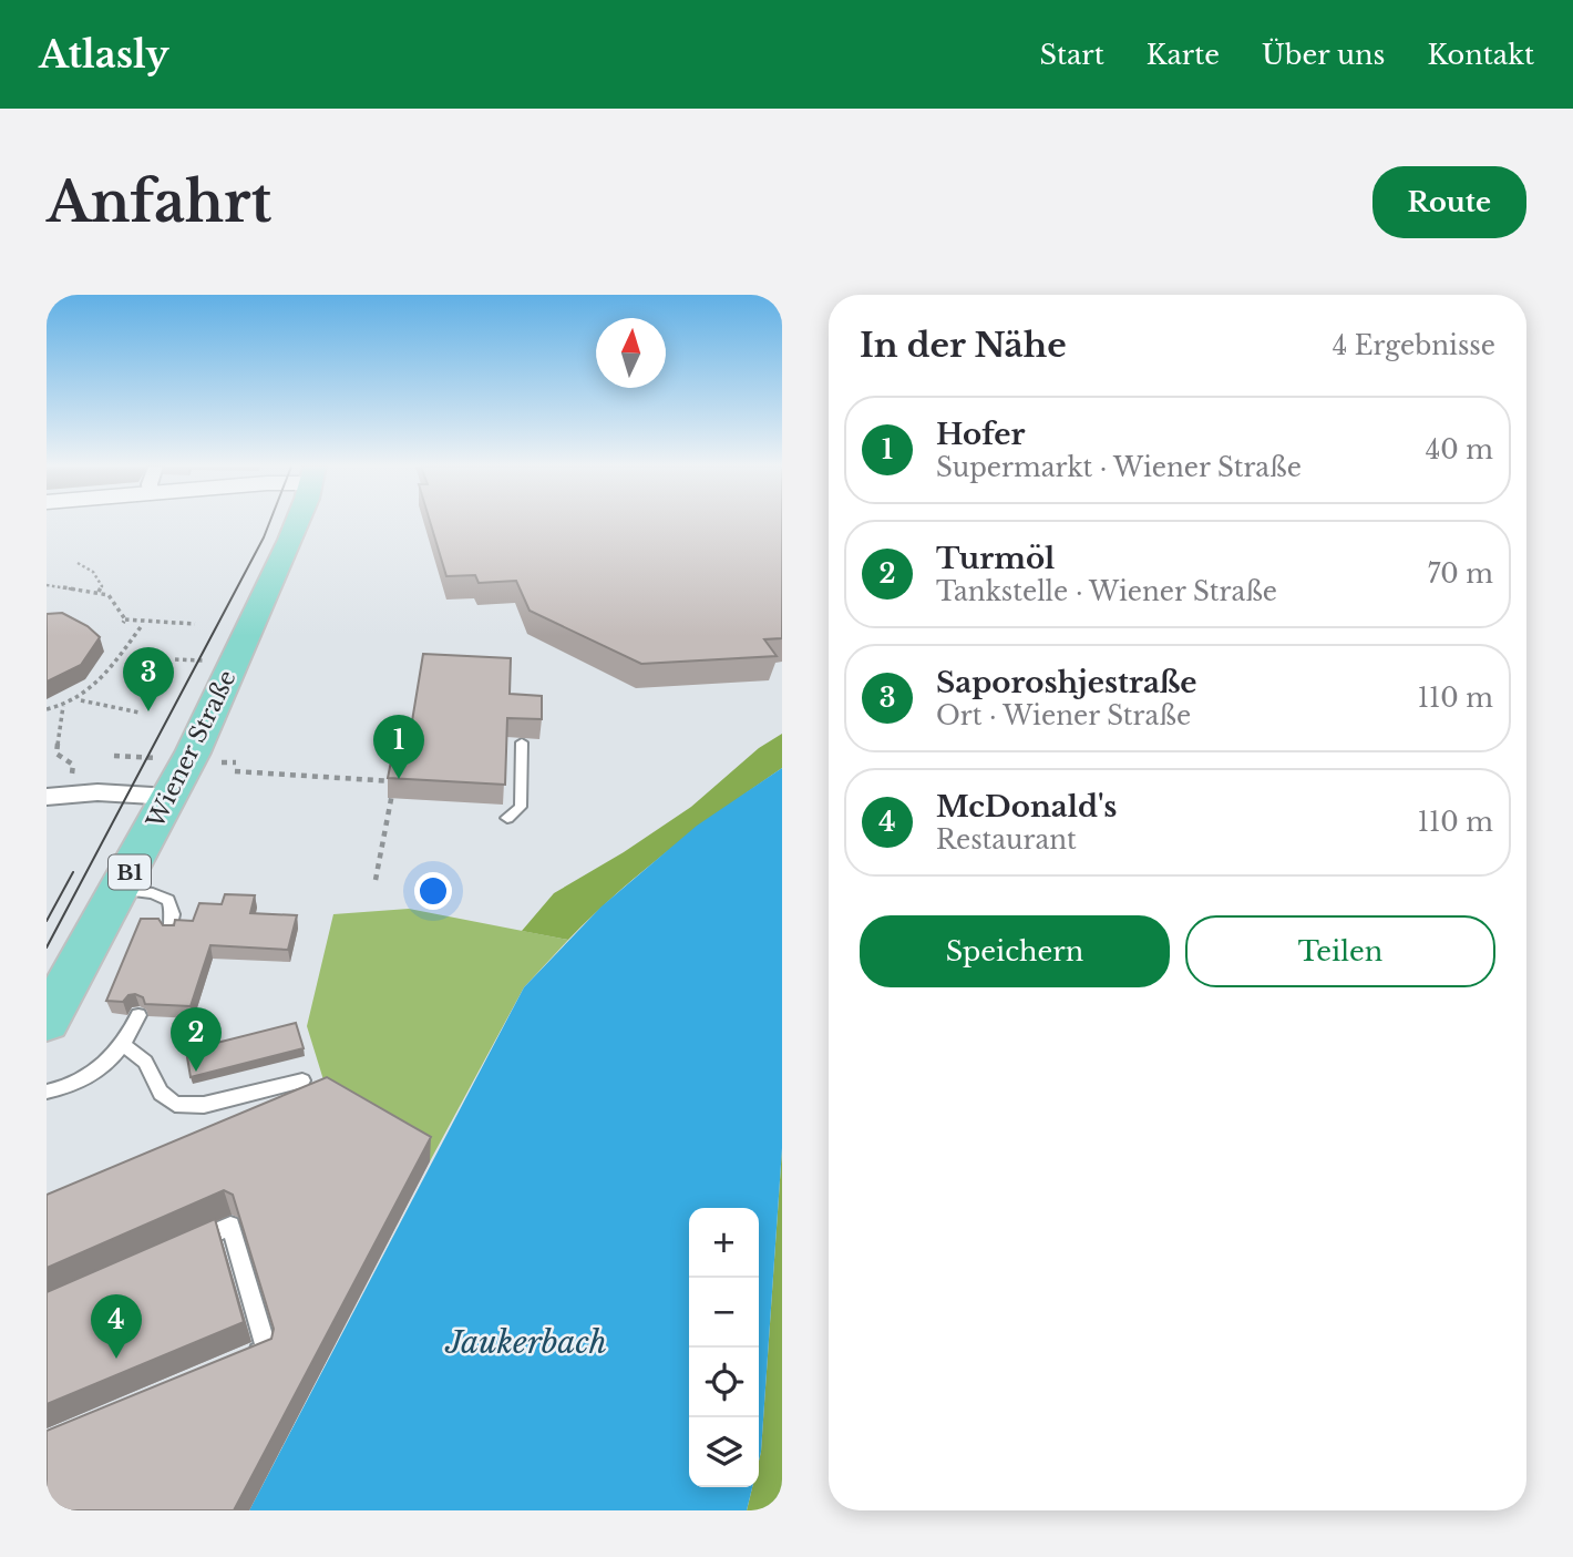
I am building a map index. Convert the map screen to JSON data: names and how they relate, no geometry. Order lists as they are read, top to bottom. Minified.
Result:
{"streets":{"main road":["Wiener Straße","B1"]},"water":["Jaukerbach"],"north":"top","page":{"header":"Atlasly","nav":["Start","Karte","Über uns","Kontakt"],"buttons":["Route",["Speichern","Teilen"]],"title":"Anfahrt","heading":["In der Nähe","4 Ergebnisse"],"list":[{"mark":"1","name":"Hofer","note":"Supermarkt · Wiener Straße","value":"40 m"},{"mark":"2","name":"Turmöl","note":"Tankstelle · Wiener Straße","value":"70 m"},{"mark":"3","name":"Saporoshjestraße","note":"Ort · Wiener Straße","value":"110 m"},{"mark":"4","name":"McDonald's","note":"Restaurant","value":"110 m"}],"pins":["3","1","2","4"],"map_buttons":["+","−"]}}
